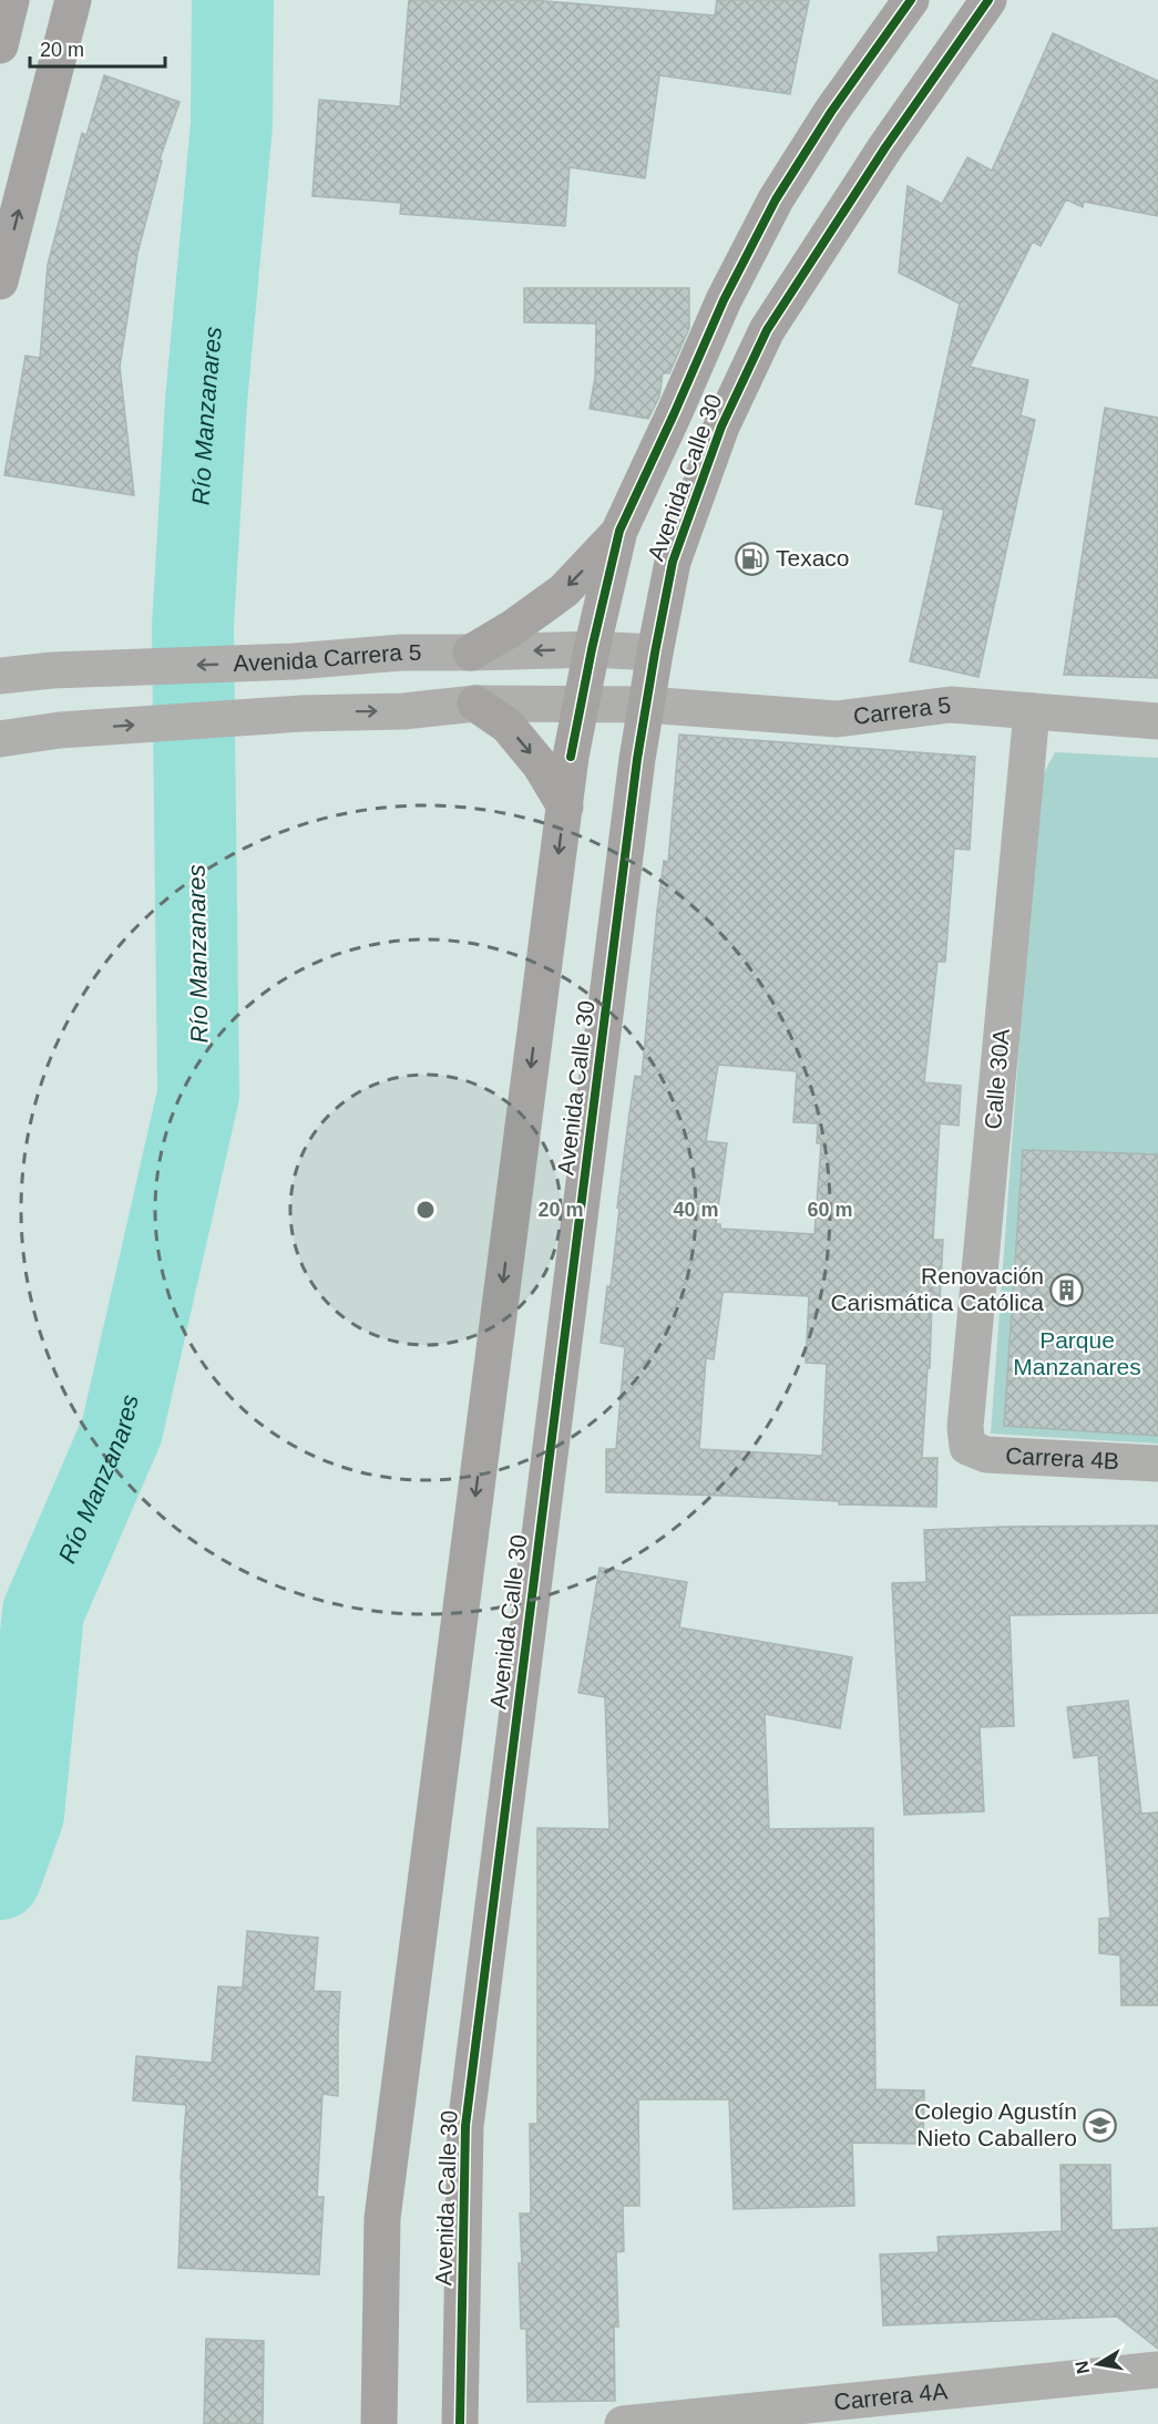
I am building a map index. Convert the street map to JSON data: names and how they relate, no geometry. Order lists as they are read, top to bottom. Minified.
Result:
{"streets":{"main road":["Avenida Calle 30"],"street":["Avenida Carrera 5","Carrera 5","Calle 30A","Carrera 4B","Carrera 4A"]},"crossings":[["Avenida Calle 30","Avenida Carrera 5"],["Avenida Calle 30","Carrera 5"],["Carrera 5","Calle 30A"],["Calle 30A","Carrera 4B"]],"water":["Río Manzanares"],"parks":["Parque Manzanares"],"places":{"fuel station":["Texaco"],"building":["Renovación Carismática Católica"],"school or university":["Colegio Agustín Nieto Caballero"]},"scale_bar":"20 m","north":"left","rings":["20 m","40 m","60 m"]}
